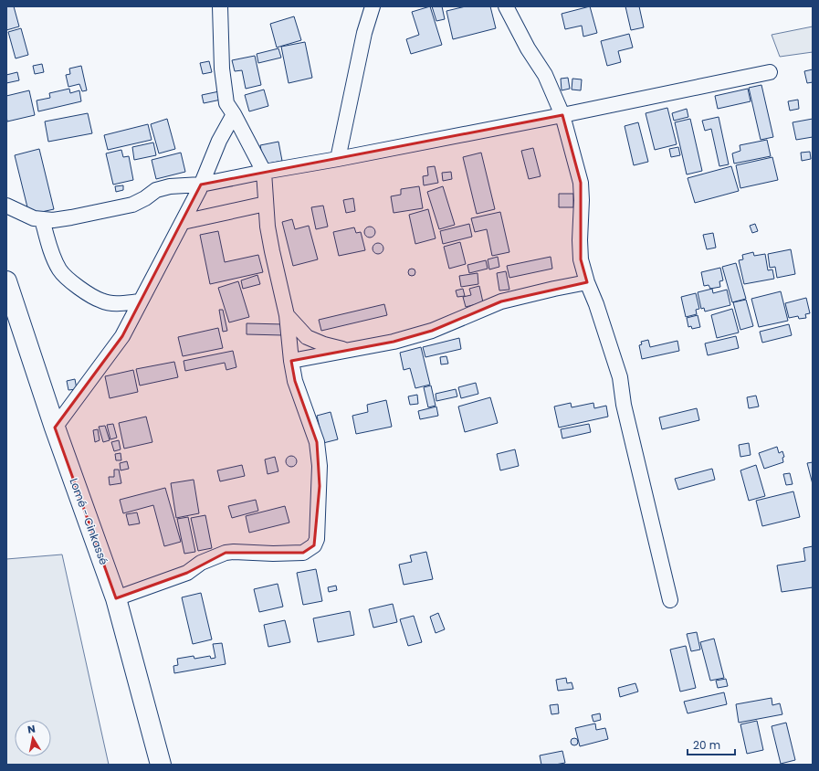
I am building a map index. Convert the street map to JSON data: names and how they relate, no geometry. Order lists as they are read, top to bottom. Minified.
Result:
{"streets":{"highway":["Lomé - Cinkassé"]},"scale_bar":"20 m","north":"top"}
